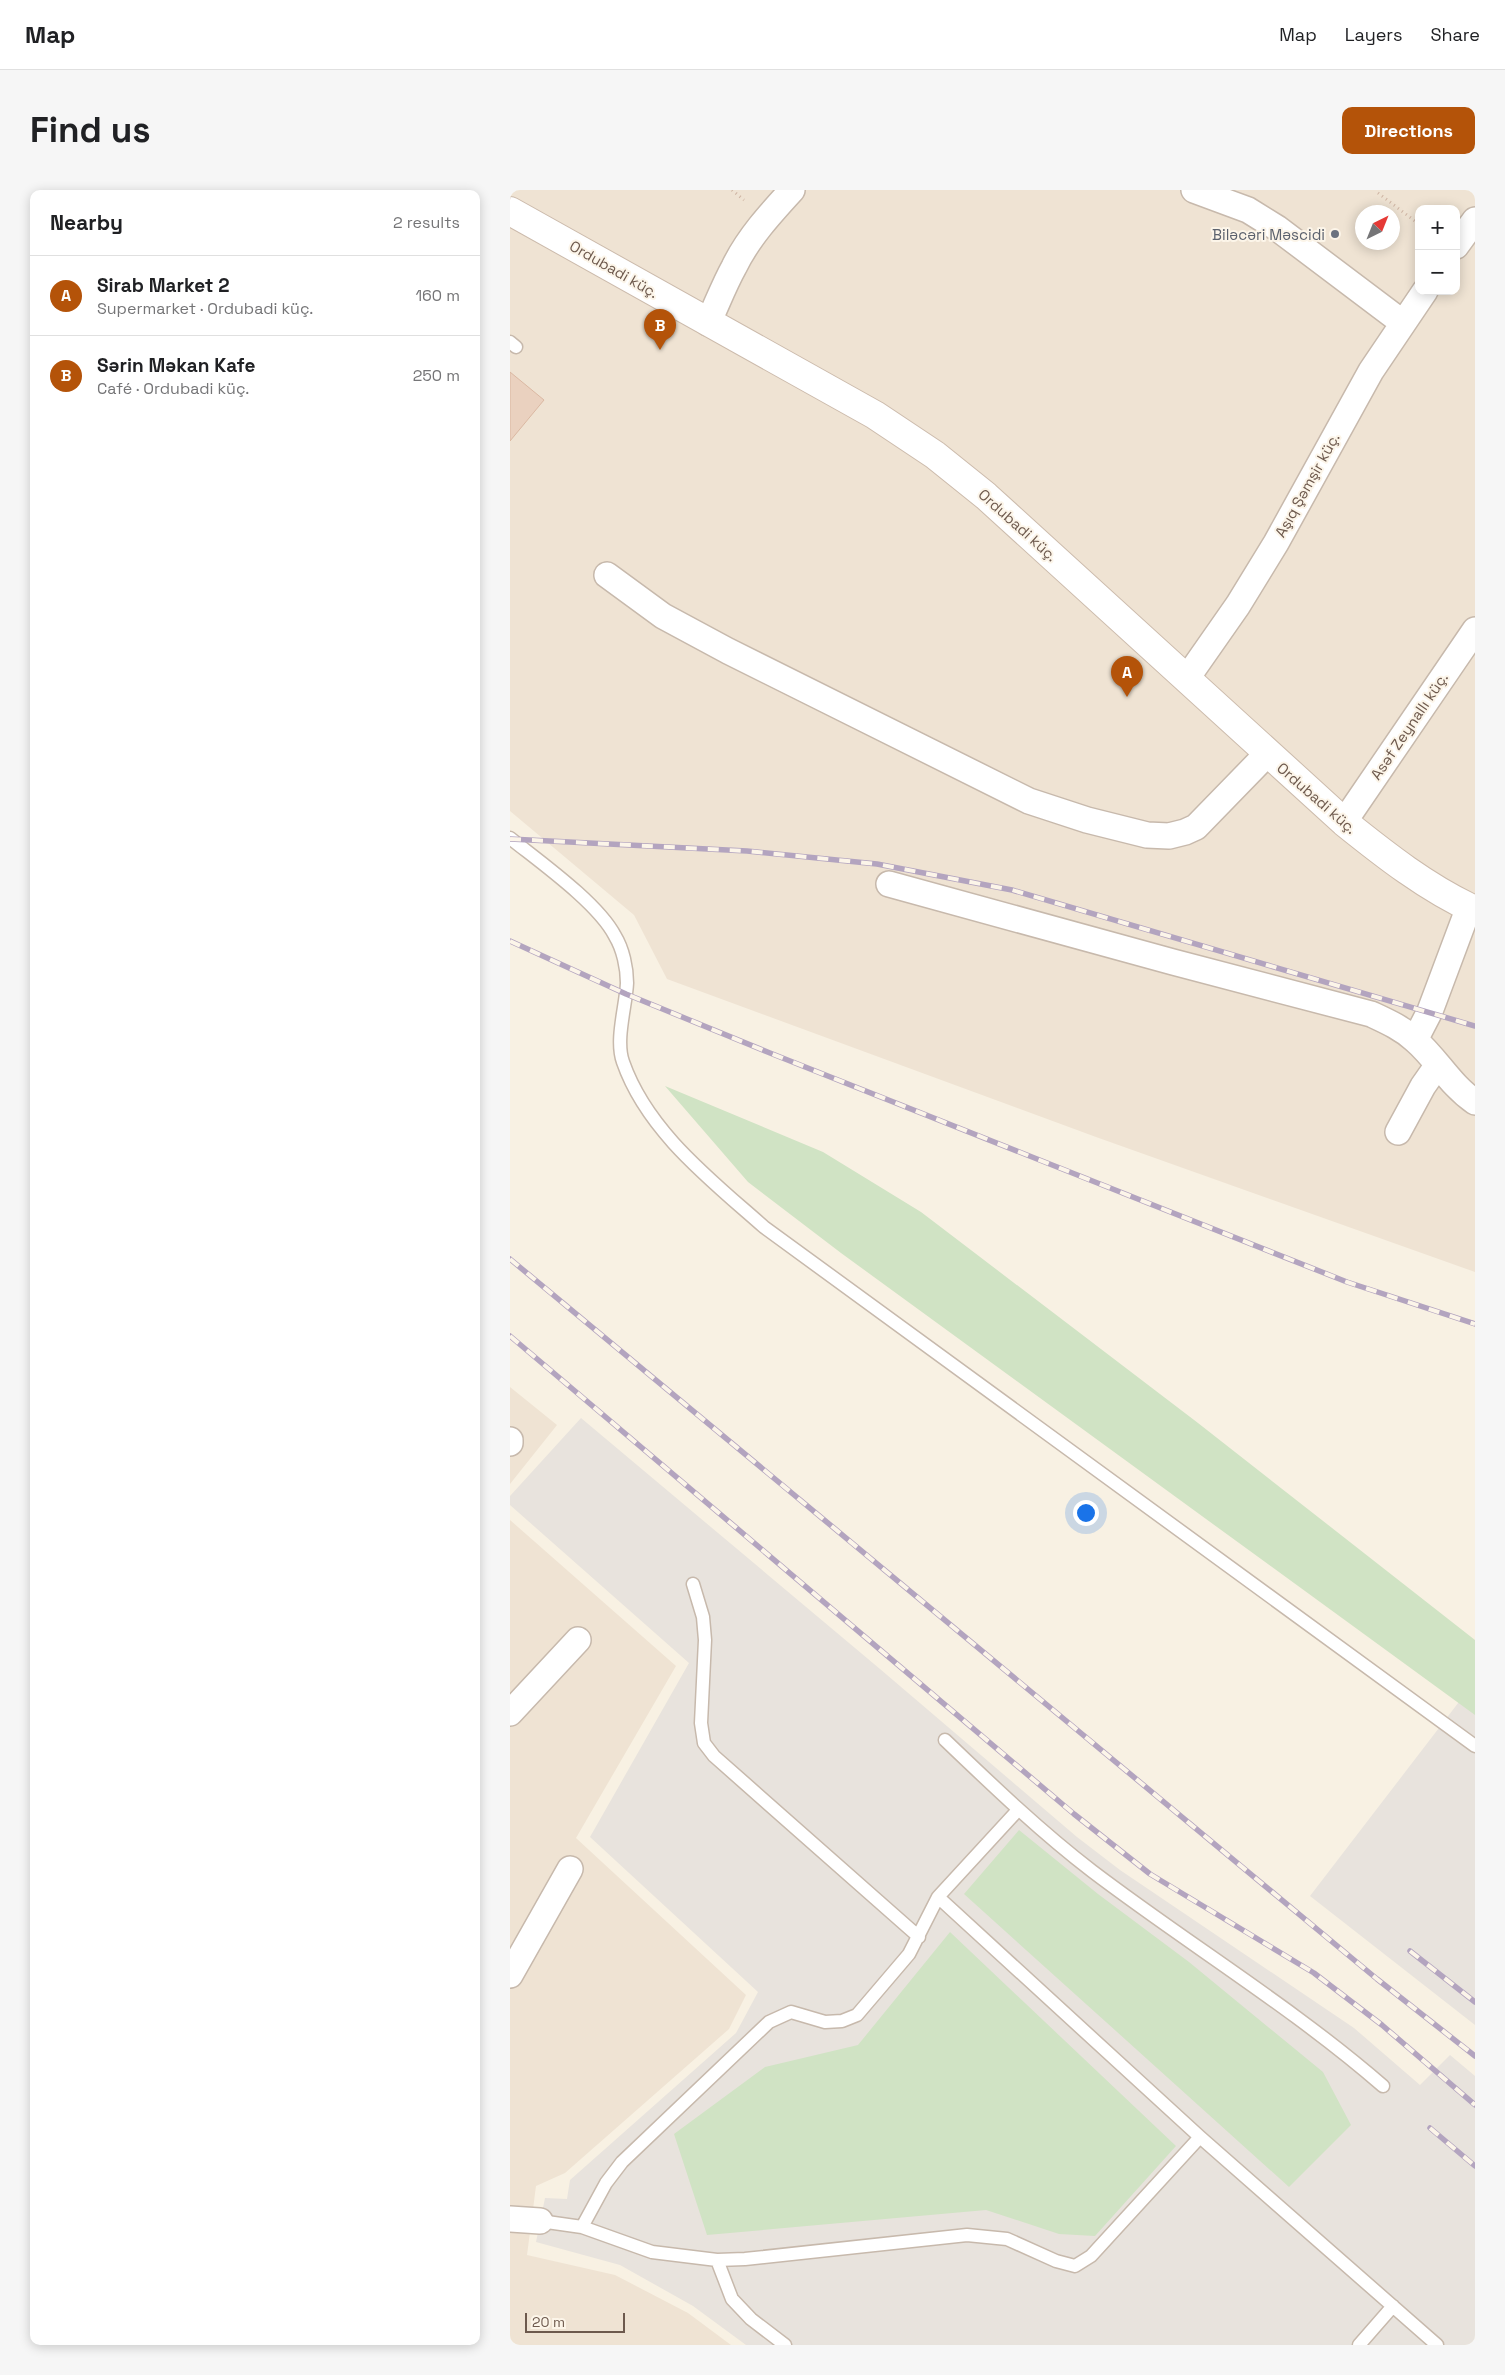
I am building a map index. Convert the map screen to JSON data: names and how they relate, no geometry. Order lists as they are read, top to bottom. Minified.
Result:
{"streets":{"main road":["Ordubadi küç."],"street":["Aşıq Şəmşir küç.","Asəf Zeynallı küç."]},"crossings":[["Ordubadi küç.","Aşıq Şəmşir küç."],["Ordubadi küç.","Asəf Zeynallı küç."]],"places":["Biləcəri Məscidi"],"scale_bar":"20 m","north":"top right","page":{"header":"Map","nav":["Map","Layers","Share"],"buttons":"Directions","title":"Find us","heading":["Nearby","2 results"],"map_buttons":["+","−"],"list":[{"mark":"A","name":"Sirab Market 2","note":"Supermarket · Ordubadi küç.","value":"160 m"},{"mark":"B","name":"Sərin Məkan Kafe","note":"Café · Ordubadi küç.","value":"250 m"}],"pins":["B","A"],"scale":"20 m"}}
